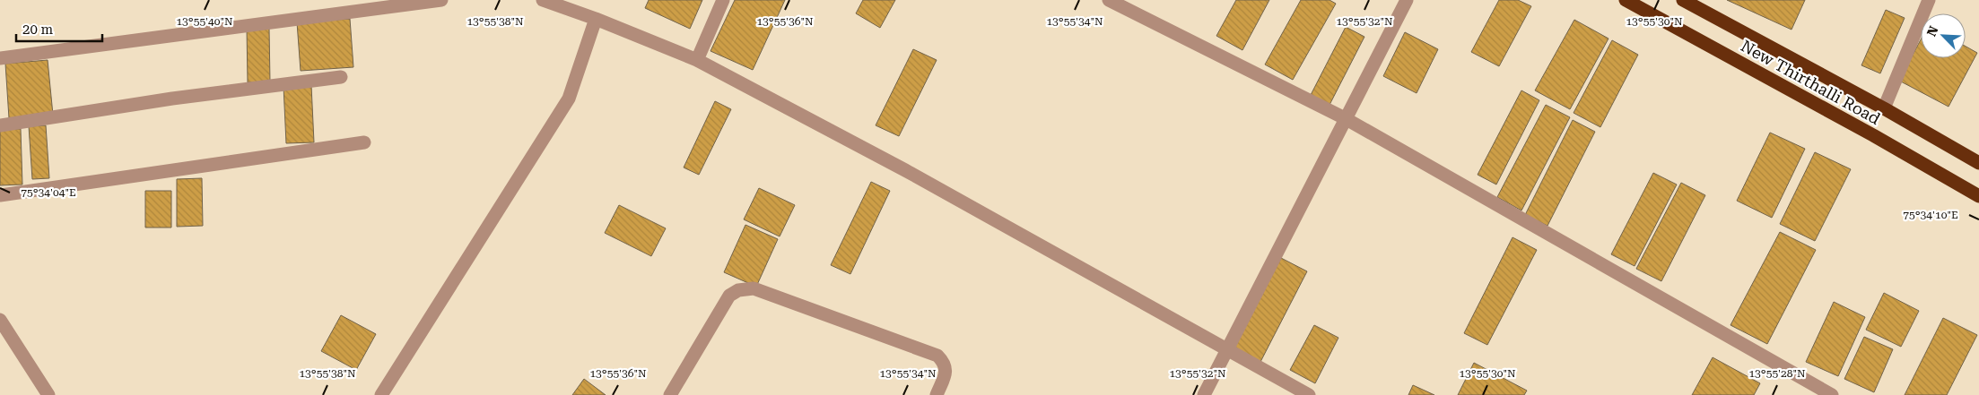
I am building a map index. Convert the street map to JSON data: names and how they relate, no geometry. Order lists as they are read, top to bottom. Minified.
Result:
{"streets":{"highway":["New Thirthalli Road"]},"scale_bar":"20 m","north":"top left","coordinates":["13°55'38\"N","13°55'34\"N","13°55'32\"N","13°55'30\"N","13°55'40\"N","13°55'36\"N","75°34'04\"E","75°34'10\"E","13°55'28\"N"]}
